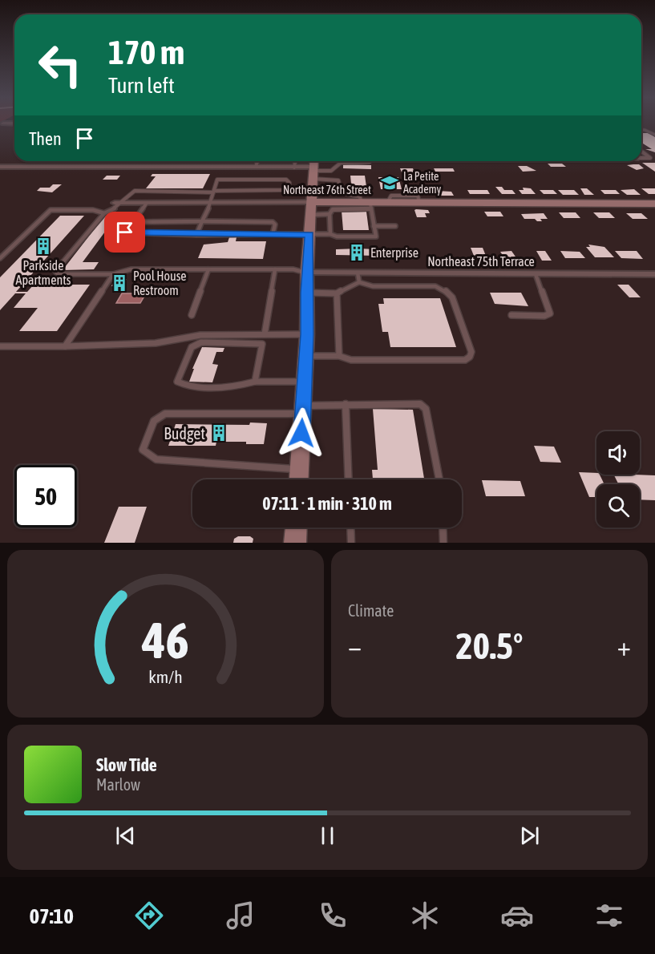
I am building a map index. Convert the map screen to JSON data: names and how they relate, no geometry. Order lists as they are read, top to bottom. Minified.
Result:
{"streets":{"main road":["Northeast 76th Street"],"street":["Northeast 75th Terrace"]},"places":{"school or university":["La Petite Academy"],"building":["Parkside Apartments","Enterprise","Pool House Restroom","Budget"]},"page":{"turn":["170 m","Turn left"],"then":"Then","limit":"50","trip":"07:11 · 1 min · 310 m","tile":"Climate","heat":["−","20.5°","+"],"song":["Slow Tide","Marlow"],"tabs":"07:10","gauge":["46","km/h"]}}
